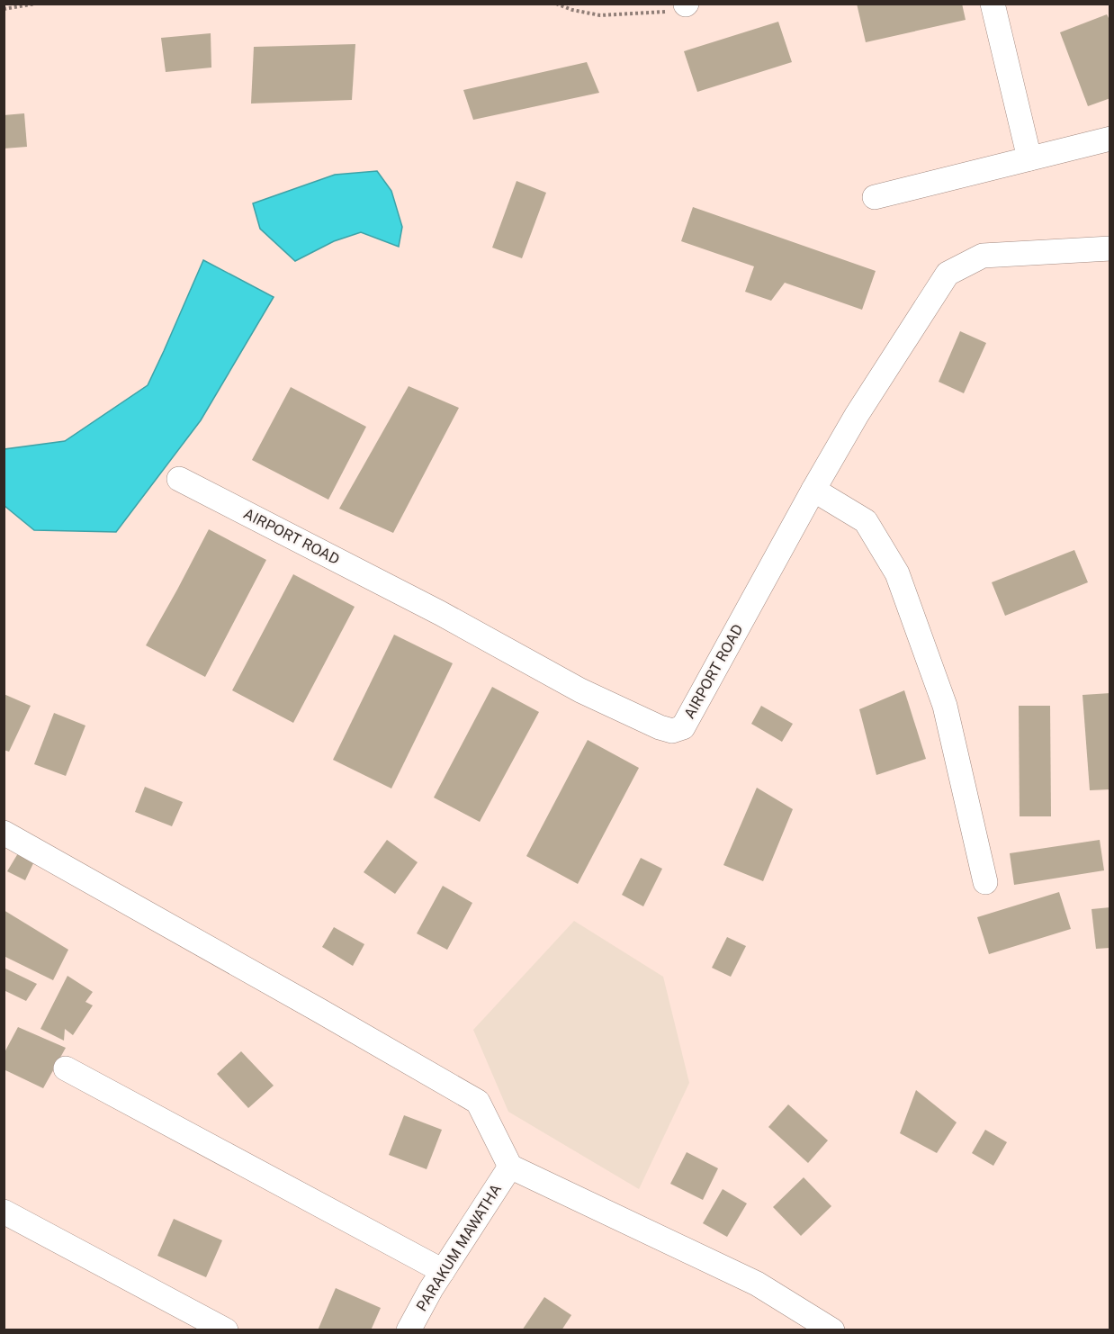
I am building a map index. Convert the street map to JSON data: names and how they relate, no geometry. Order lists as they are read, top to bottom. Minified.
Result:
{"streets":{"street":["AIRPORT ROAD","PARAKUM MAWATHA"]}}
